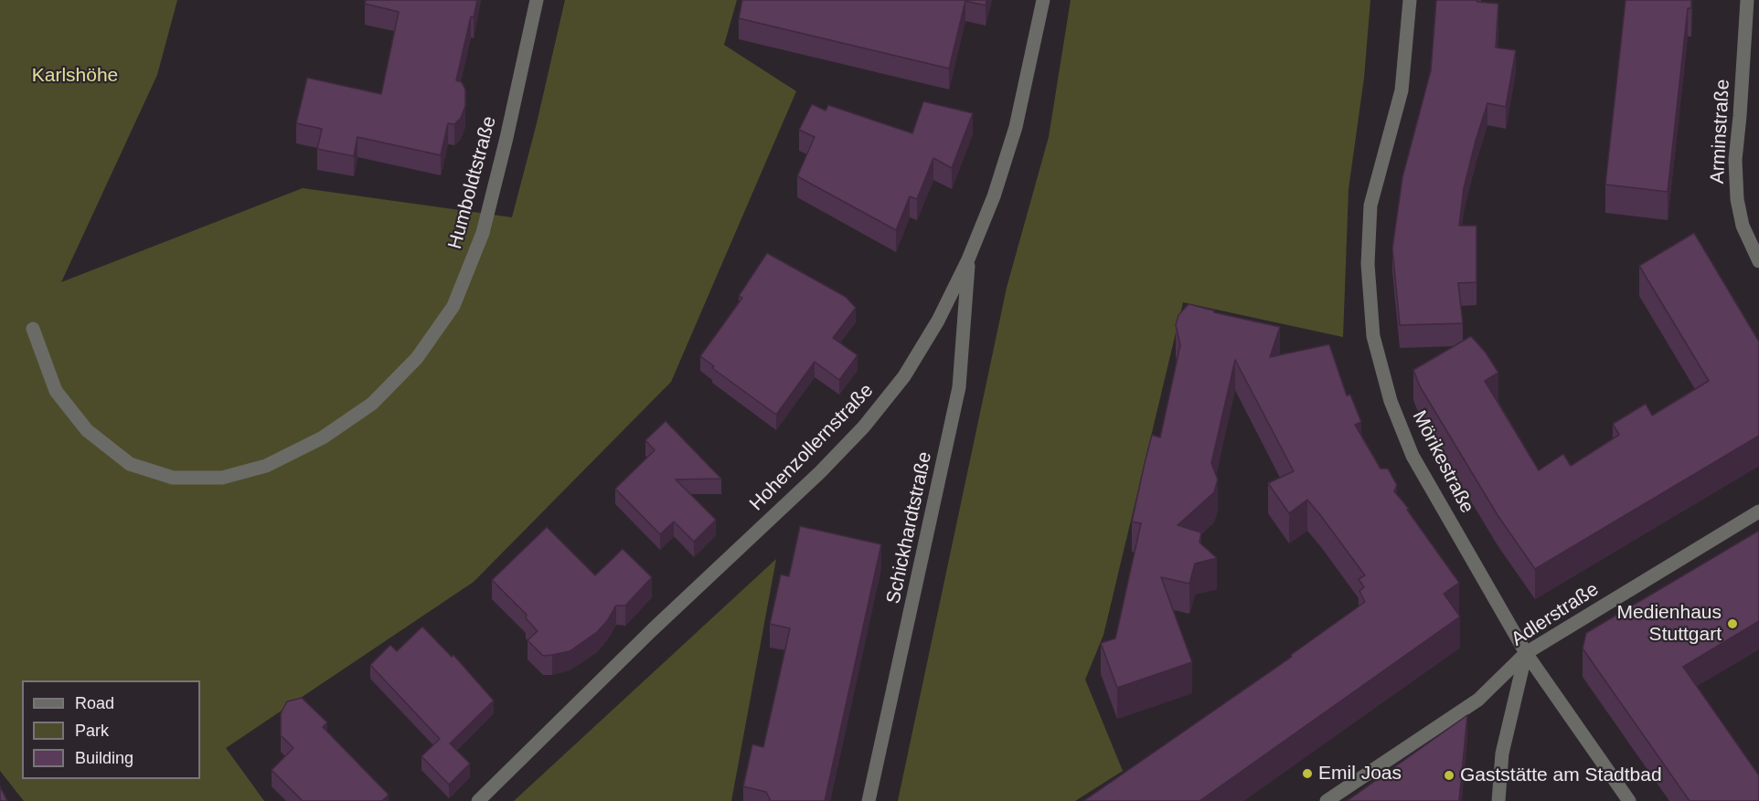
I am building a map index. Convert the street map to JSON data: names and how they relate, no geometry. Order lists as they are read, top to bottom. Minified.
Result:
{"streets":{"street":["Arminstraße","Humboldtstraße","Hohenzollernstraße","Mörikestraße","Schickhardtstraße","Adlerstraße"]},"crossings":[["Hohenzollernstraße","Schickhardtstraße"],["Mörikestraße","Adlerstraße"]],"parks":["Karlshöhe"],"places":["Medienhaus Stuttgart","Emil Joas","Gaststätte am Stadtbad"],"legend":["Road","Park","Building"]}
